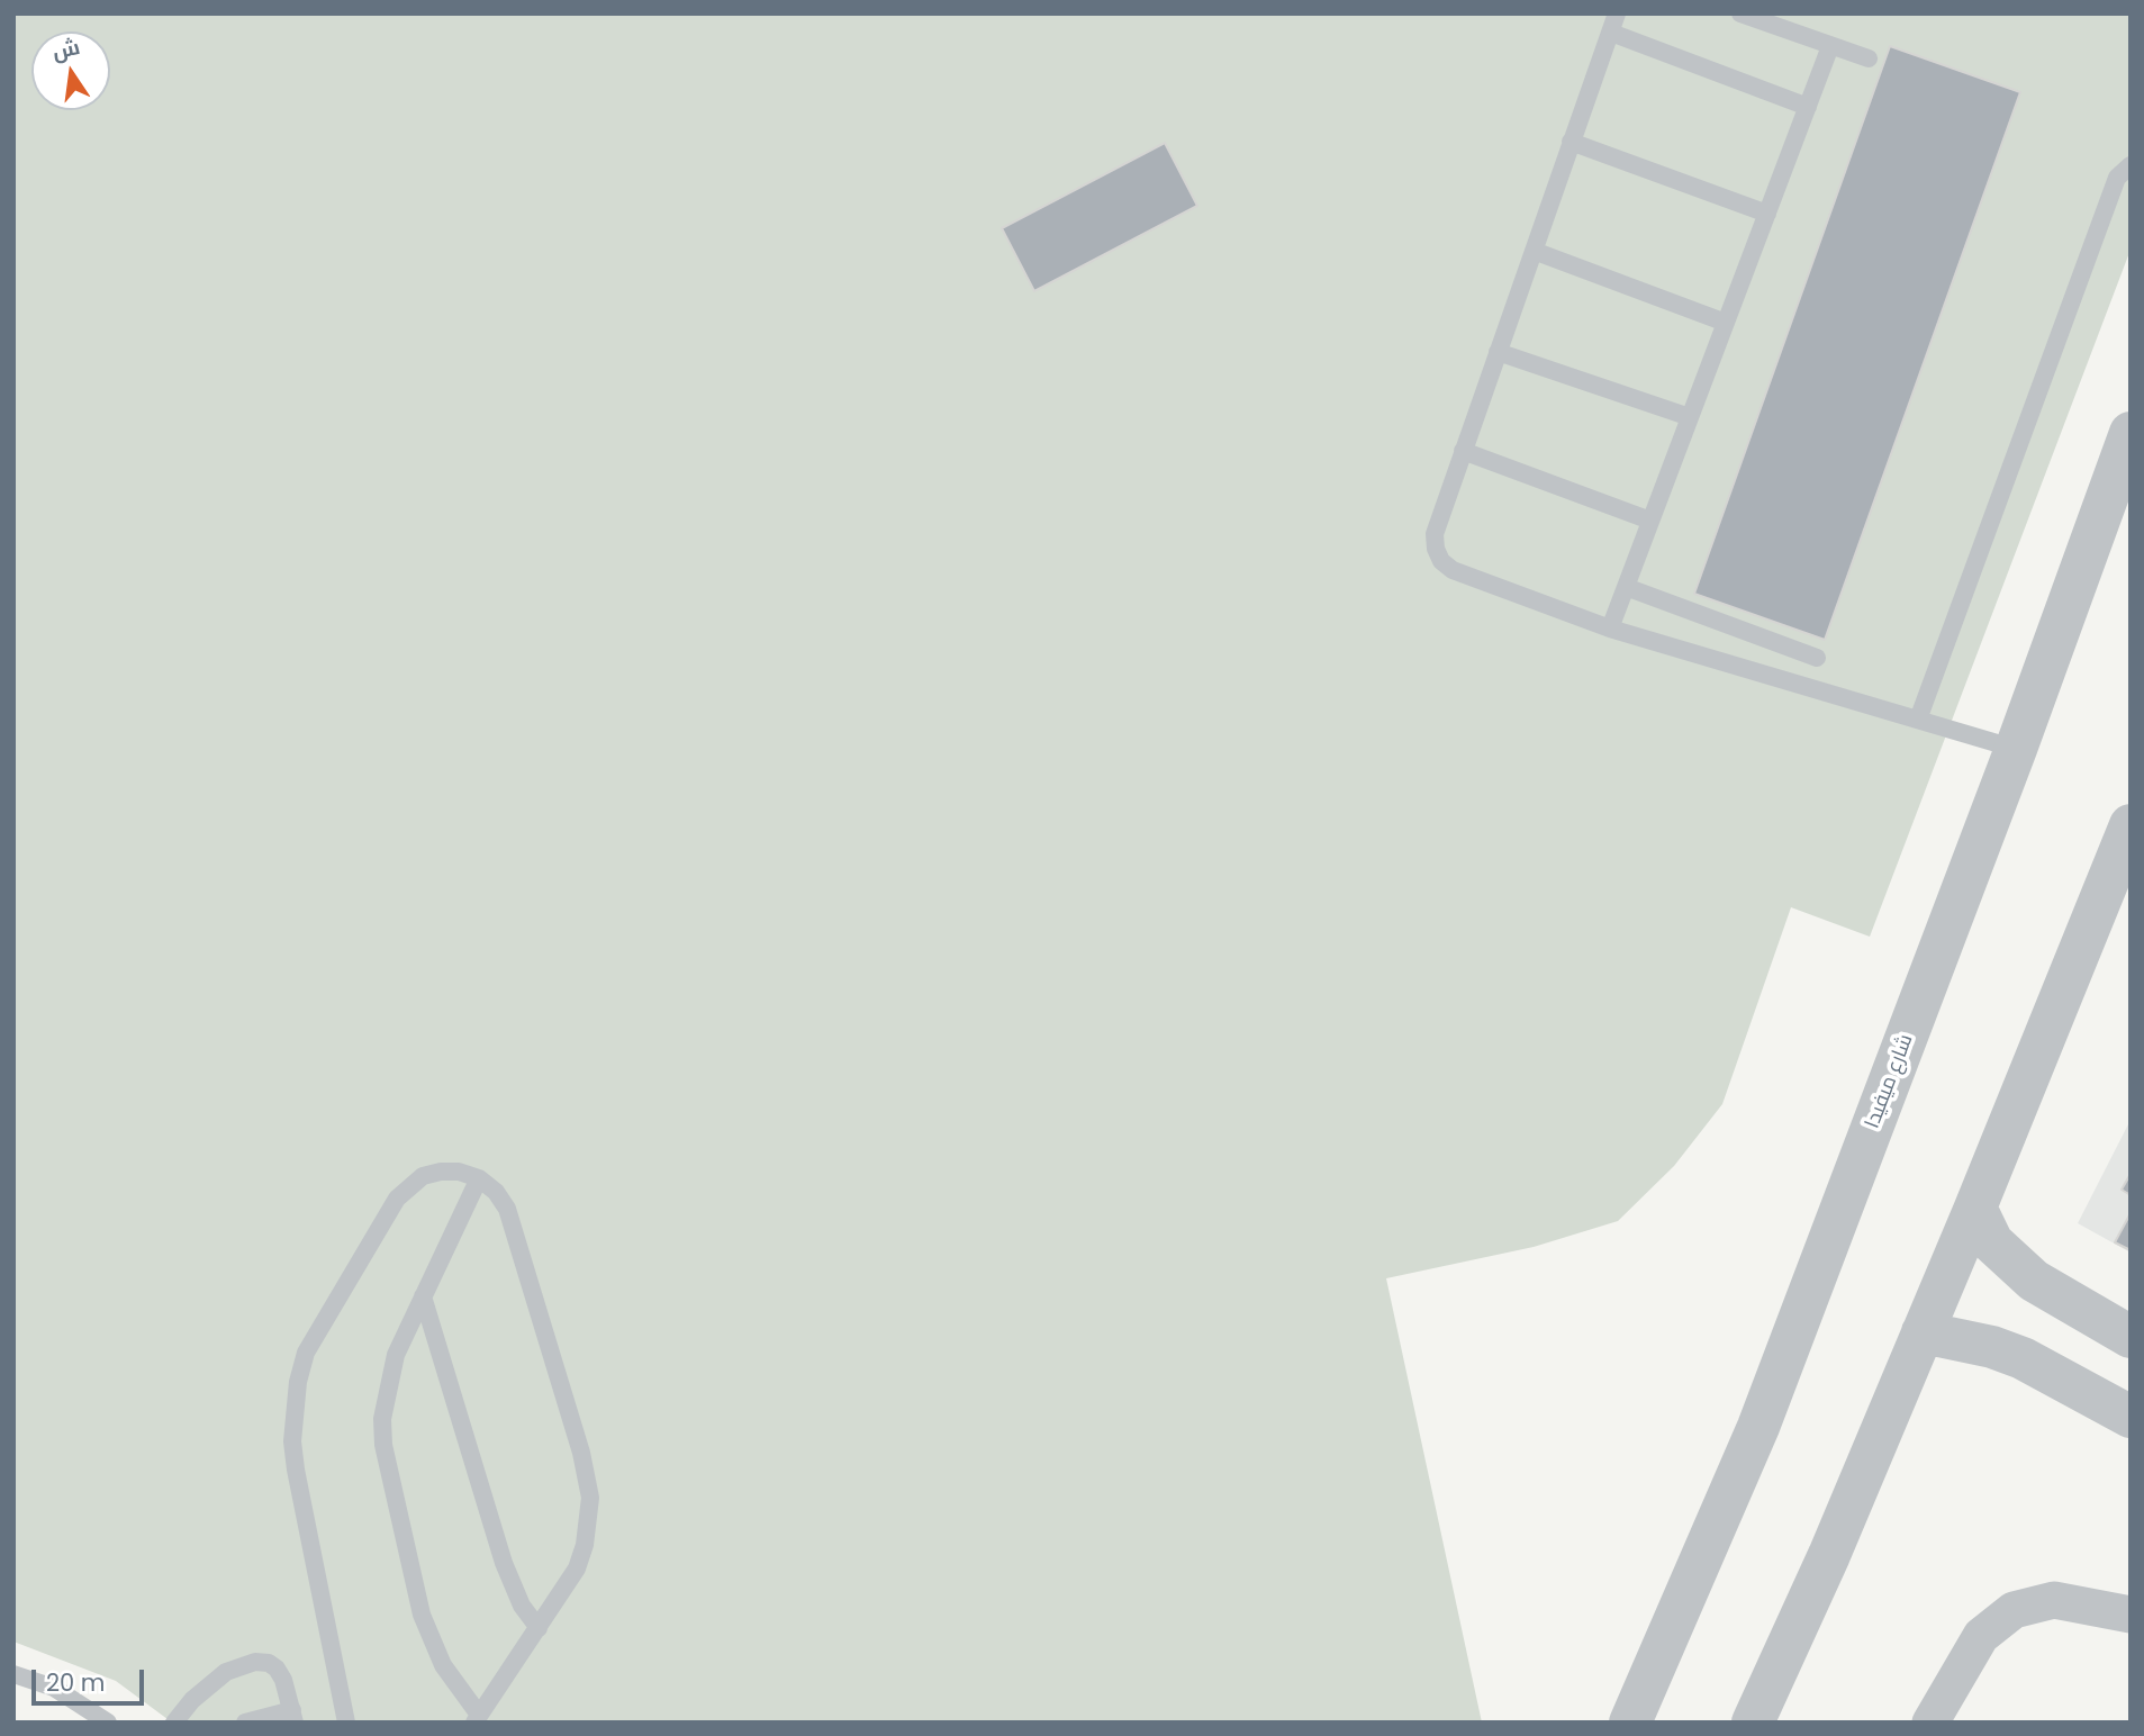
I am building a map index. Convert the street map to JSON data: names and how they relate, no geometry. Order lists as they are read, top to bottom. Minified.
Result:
{"streets":{"street":["شارع ميفيدا"]},"scale_bar":"20 m","north":"top"}
